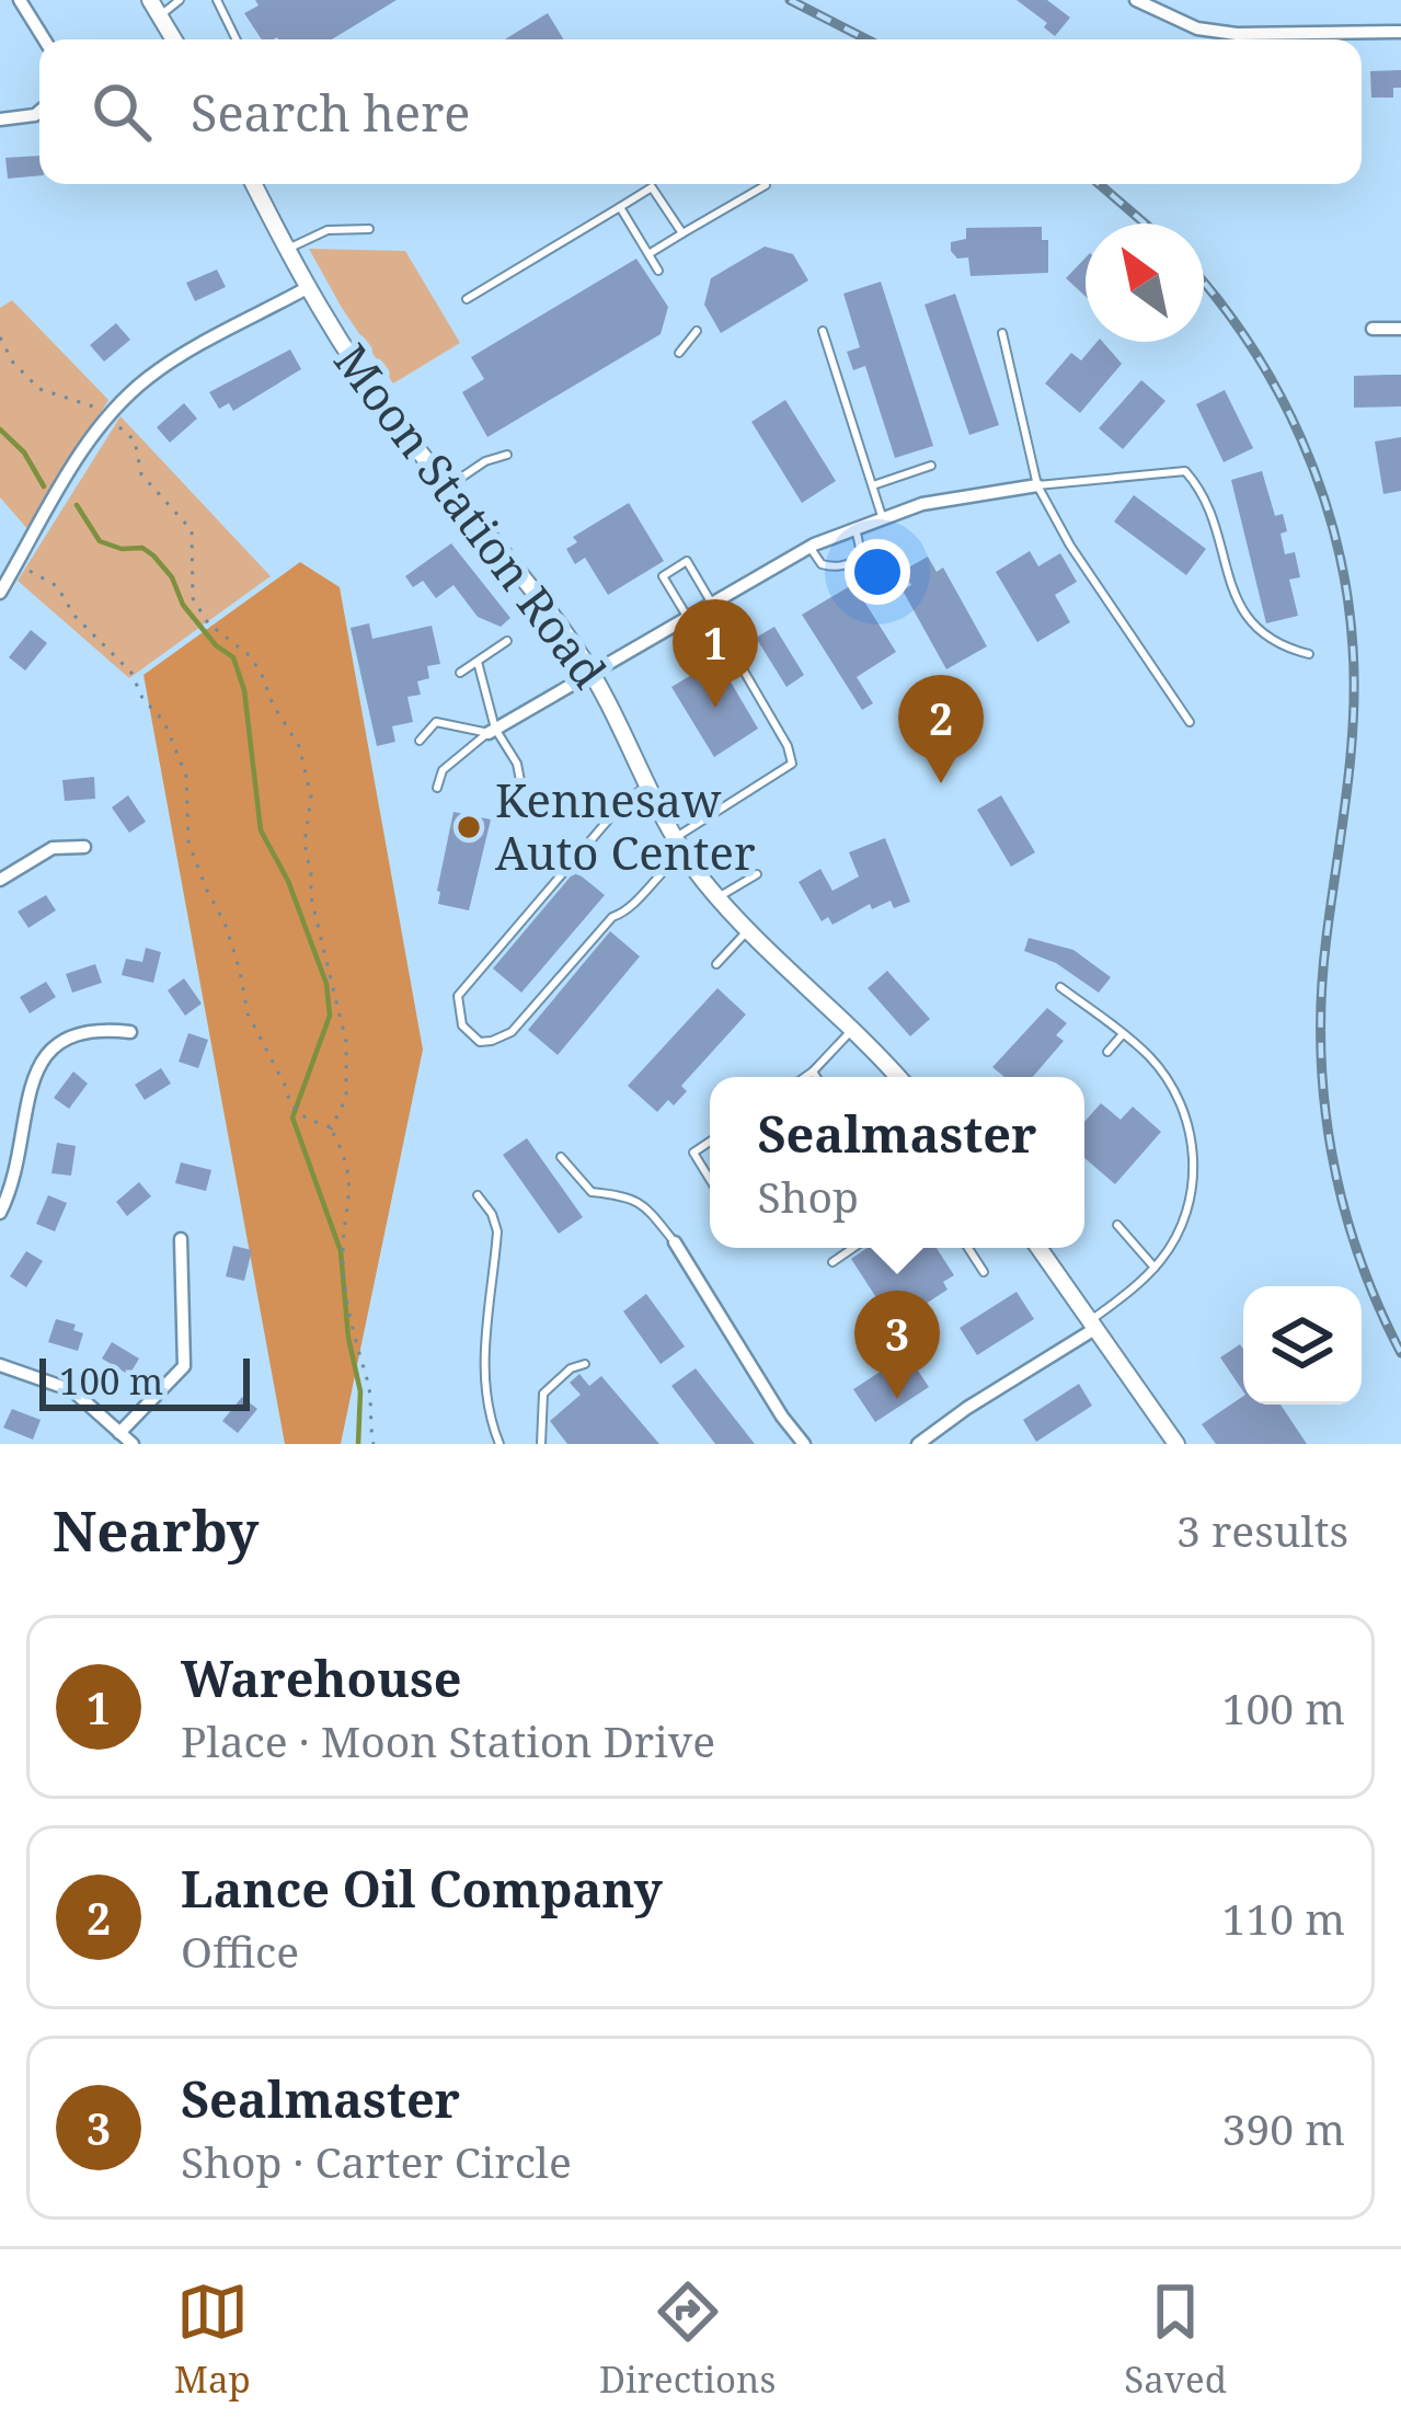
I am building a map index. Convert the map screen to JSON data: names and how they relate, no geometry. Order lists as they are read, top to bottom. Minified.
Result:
{"streets":{"street":["Moon Station Road"]},"places":["Kennesaw Auto Center"],"scale_bar":"100 m","north":"top left","page":{"search":"Search here","pins":["1","2","3"],"popup":["Sealmaster","Shop"],"scale":"100 m","heading":["Nearby","3 results"],"list":[{"mark":"1","name":"Warehouse","note":"Place · Moon Station Drive","value":"100 m"},{"mark":"2","name":"Lance Oil Company","note":"Office","value":"110 m"},{"mark":"3","name":"Sealmaster","note":"Shop · Carter Circle","value":"390 m"}],"nav":["Map","Directions","Saved"]}}
